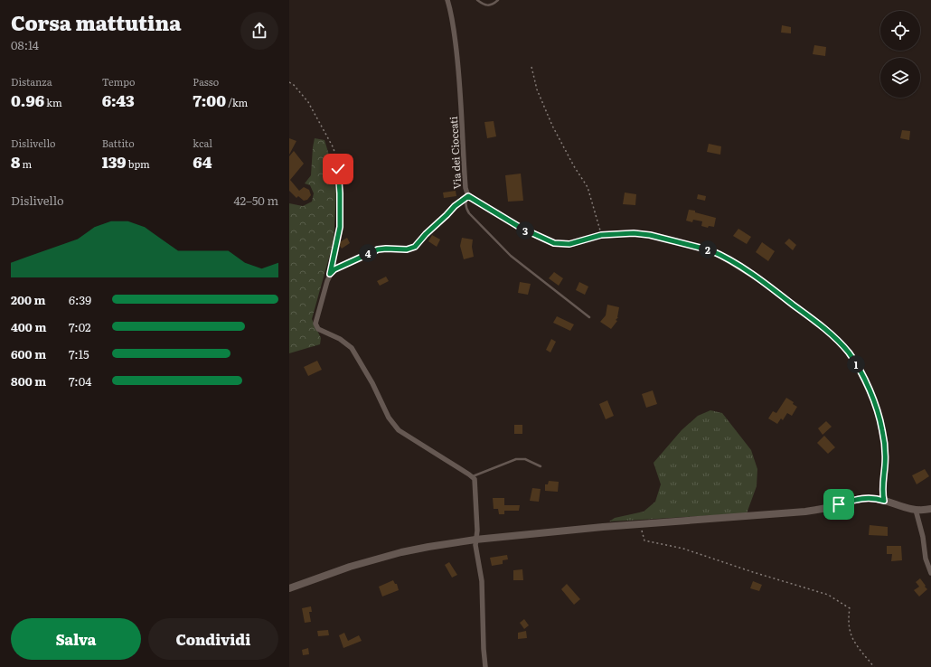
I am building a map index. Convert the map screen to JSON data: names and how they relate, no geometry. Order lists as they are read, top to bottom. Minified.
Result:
{"streets":{"street":["Via dei Cioccati"]},"page":{"heading":["Corsa mattutina","08:14"],"stats":[["Distanza","0.96 km"],["Tempo","6:43"],["Passo","7:00 /km"],["Dislivello","8 m"],["Battito","139 bpm"],["kcal","64"]],"chart":["Dislivello","42–50 m"],"pins":["3","2","4","1"],"list":[{"name":"200 m","note":"6:39"},{"name":"400 m","note":"7:02"},{"name":"600 m","note":"7:15"},{"name":"800 m","note":"7:04"}],"buttons":["Salva","Condividi"]}}
